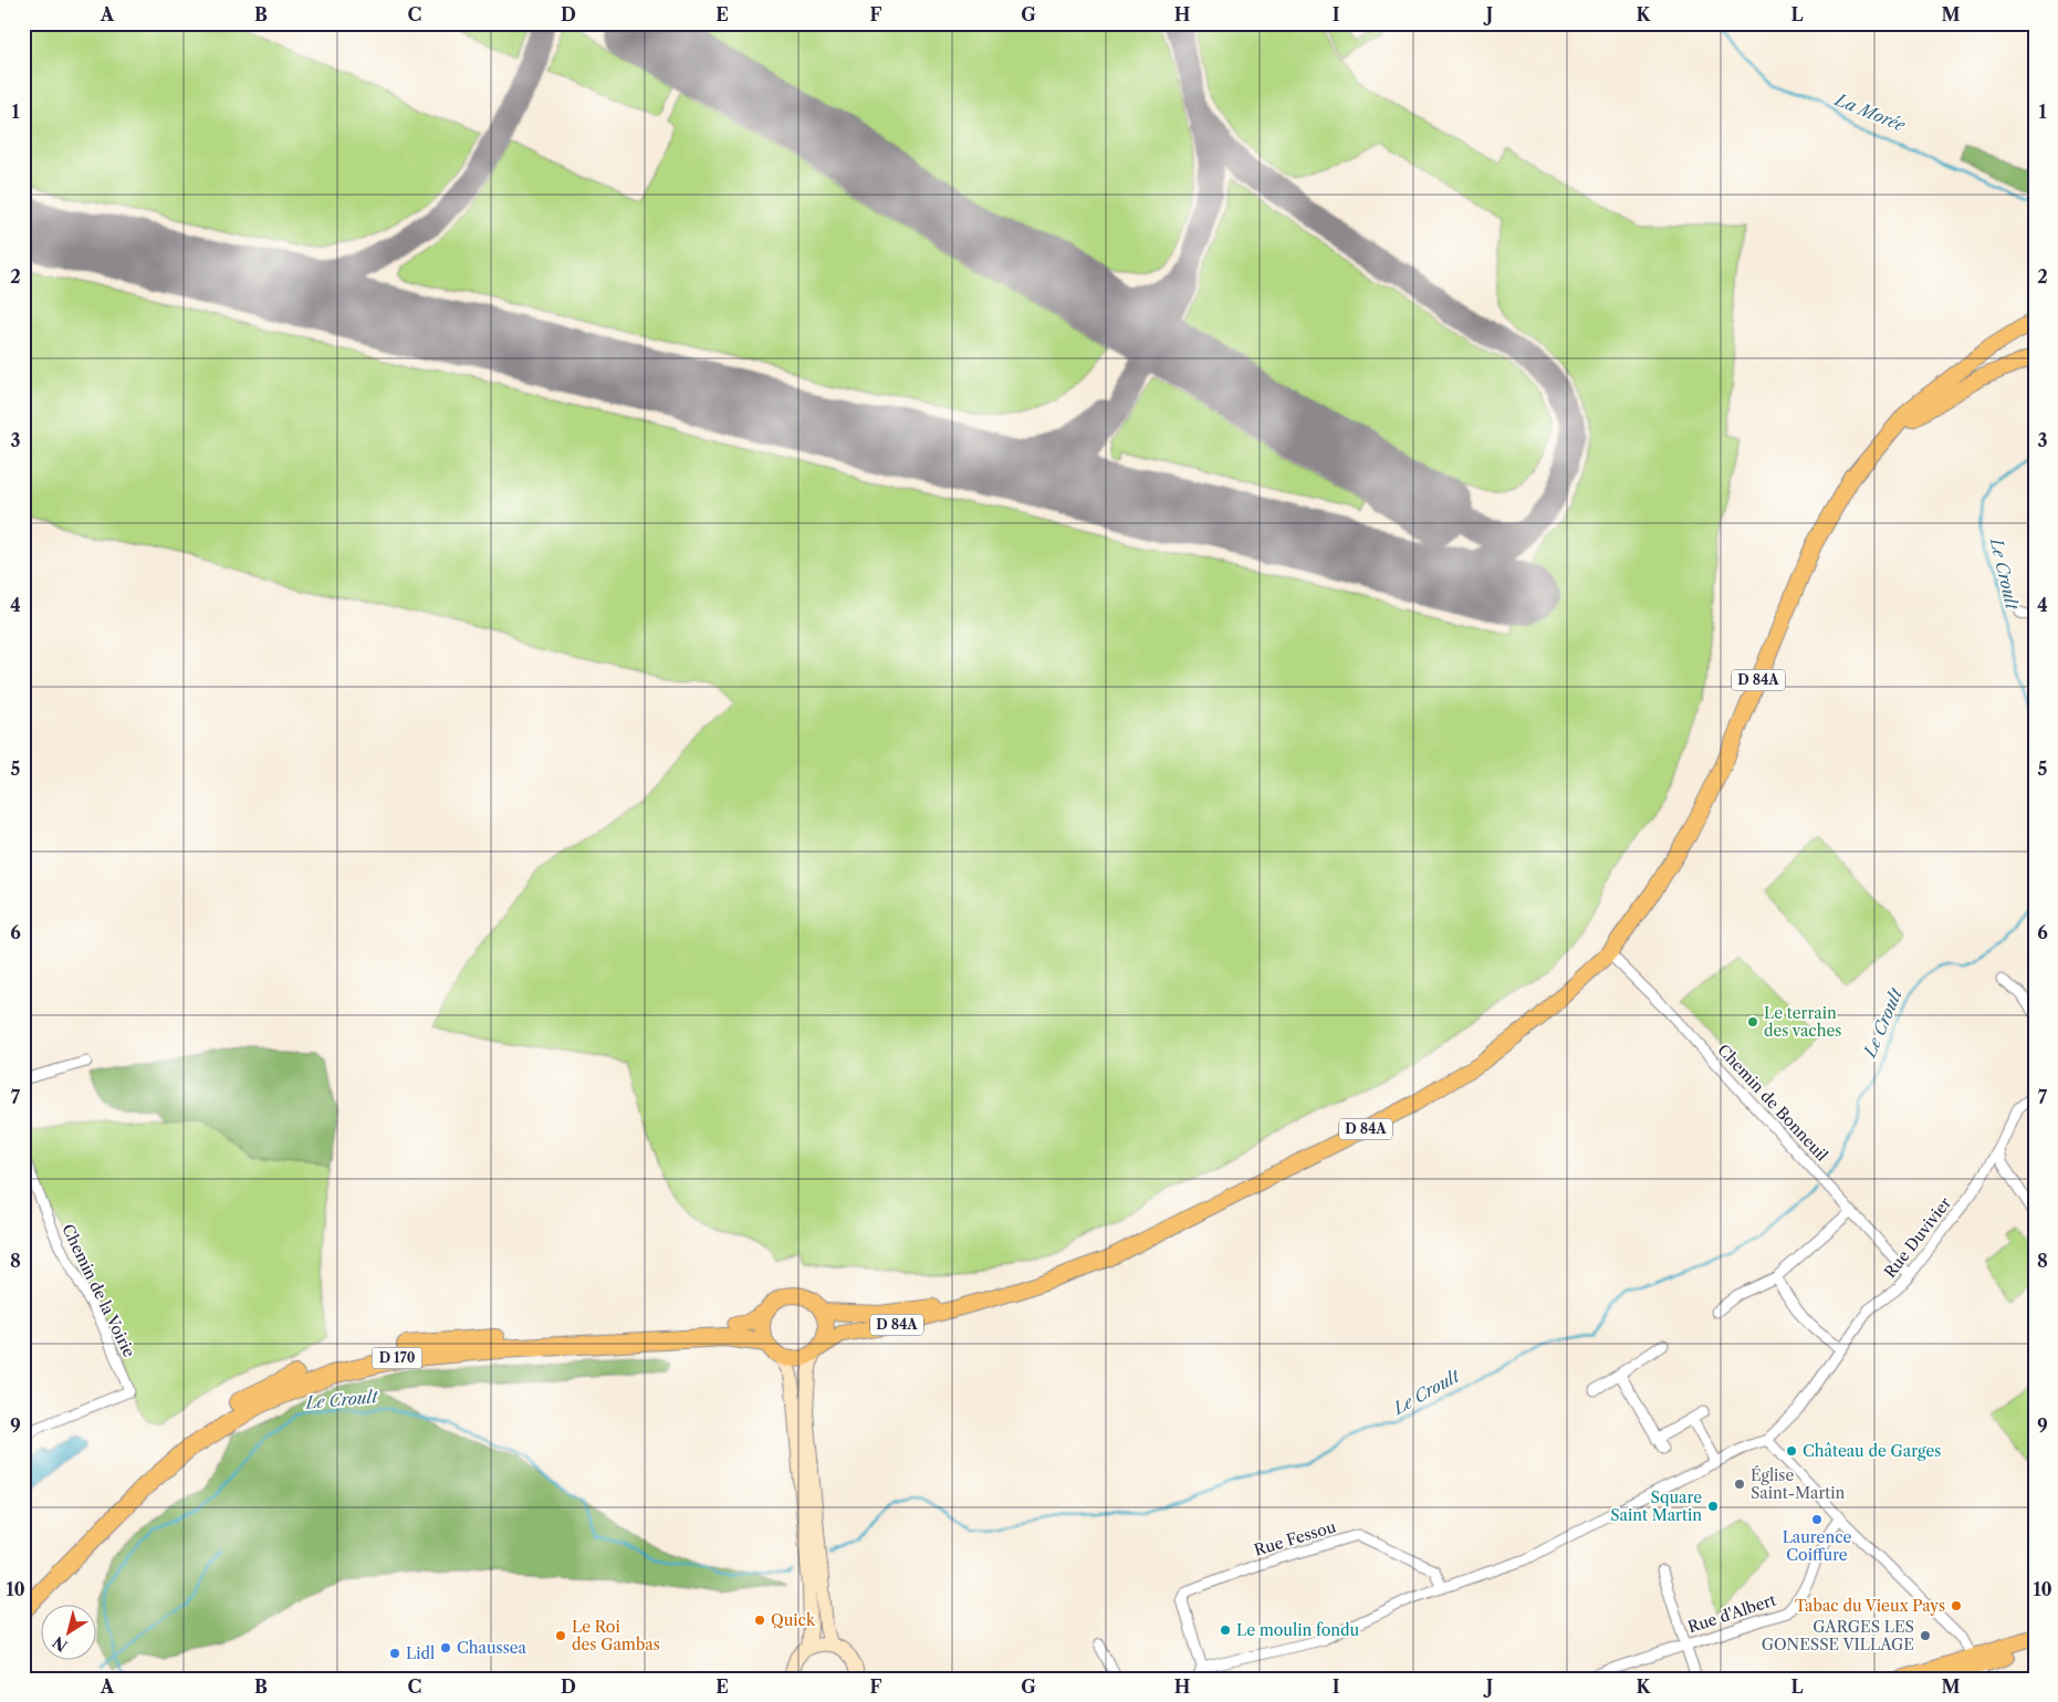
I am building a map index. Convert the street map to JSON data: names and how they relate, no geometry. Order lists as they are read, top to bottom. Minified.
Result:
{"streets":{"highway":["D 170"],"main road":["D 84A"],"street":["Chemin de Bonneuil","Rue Duvivier","Chemin de la Voirie","Rue Fessou","Rue d'Albert"]},"crossings":[["D 84A","Chemin de Bonneuil"],["D 84A","D 170"],["Chemin de Bonneuil","Rue Duvivier"]],"water":["La Morée","Le Croult"],"places":["Le terrain des vaches","Château de Garges","Église Saint-Martin","Square Saint Martin","Laurence Coiffure","Tabac du Vieux Pays","Quick","Le moulin fondu","Le Roi des Gambas","GARGES LES GONESSE VILLAGE","Chaussea","Lidl"],"north":"bottom left","grid":{"columns":["A","B","C","D","E","F","G","H","I","J","K","L","M"],"rows":["1","2","3","4","5","6","7","8","9","10"]}}
